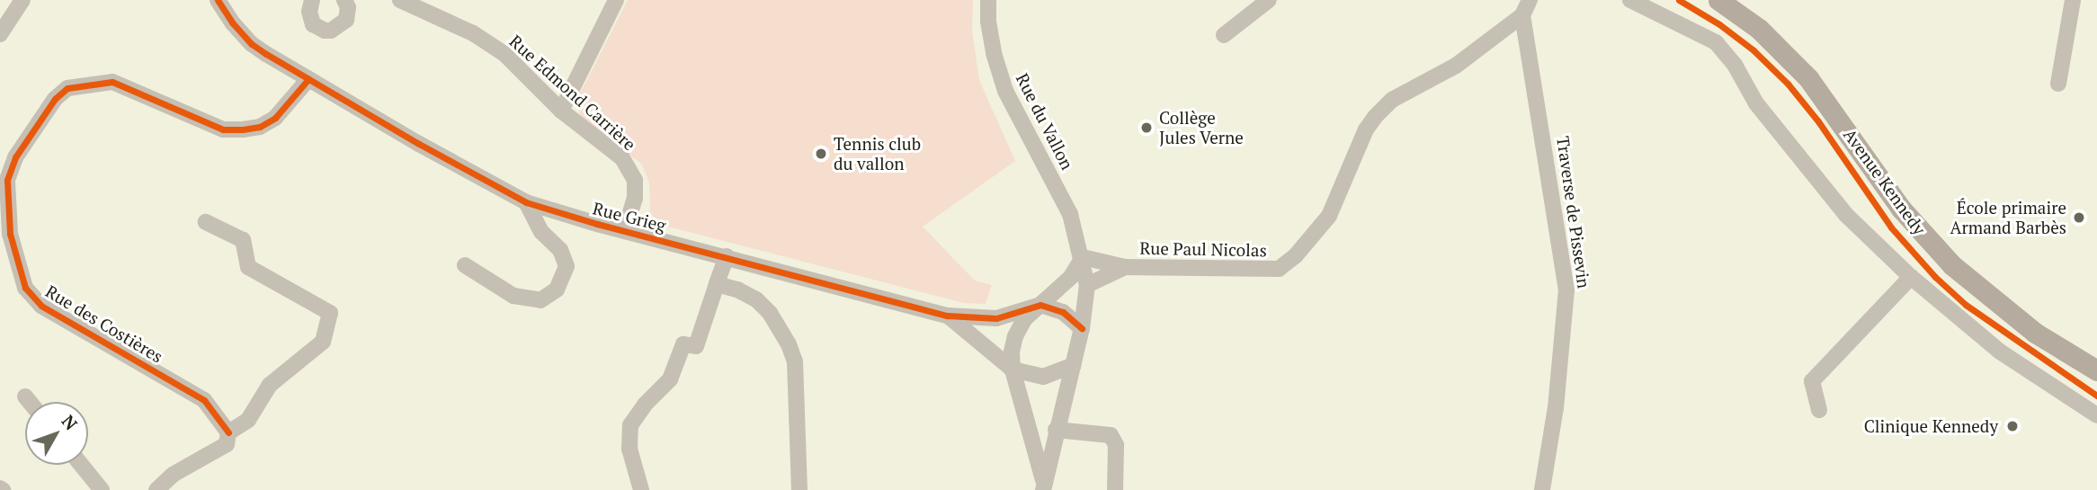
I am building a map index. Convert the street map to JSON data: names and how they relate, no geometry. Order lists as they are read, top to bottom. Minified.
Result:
{"streets":{"main road":["Avenue Kennedy"],"street":["Rue Edmond Carrière","Rue du Vallon","Traverse de Pissevin","Rue Grieg","Rue Paul Nicolas","Rue des Costières"]},"crossings":[["Rue Edmond Carrière","Rue Grieg"],["Rue du Vallon","Rue Grieg"],["Rue du Vallon","Rue Paul Nicolas"],["Traverse de Pissevin","Rue Paul Nicolas"],["Rue Grieg","Rue des Costières"]],"places":["Collège Jules Verne","Tennis club du vallon","École primaire Armand Barbès","Clinique Kennedy"],"north":"top right"}
